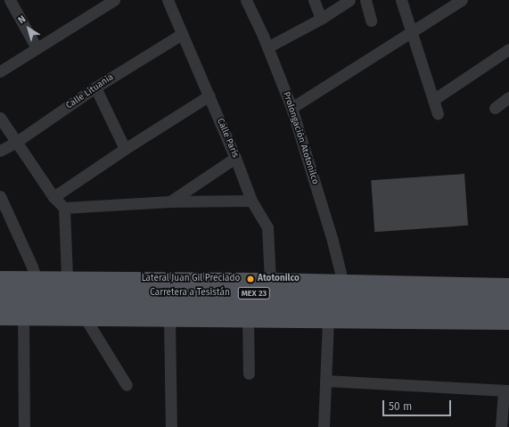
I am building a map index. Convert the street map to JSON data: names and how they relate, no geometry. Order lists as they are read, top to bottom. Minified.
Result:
{"streets":{"main road":["Lateral Juan Gil Preciado","Carretera a Tesistán","MEX 23"],"street":["Calle Lituania","Calle París","Prolongación Atotonilco"]},"crossings":[["Calle Lituania","Calle París"],["Calle París","Lateral Juan Gil Preciado"],["Prolongación Atotonilco","Lateral Juan Gil Preciado"]],"places":["Atotonilco"],"scale_bar":"50 m","north":"top left"}
